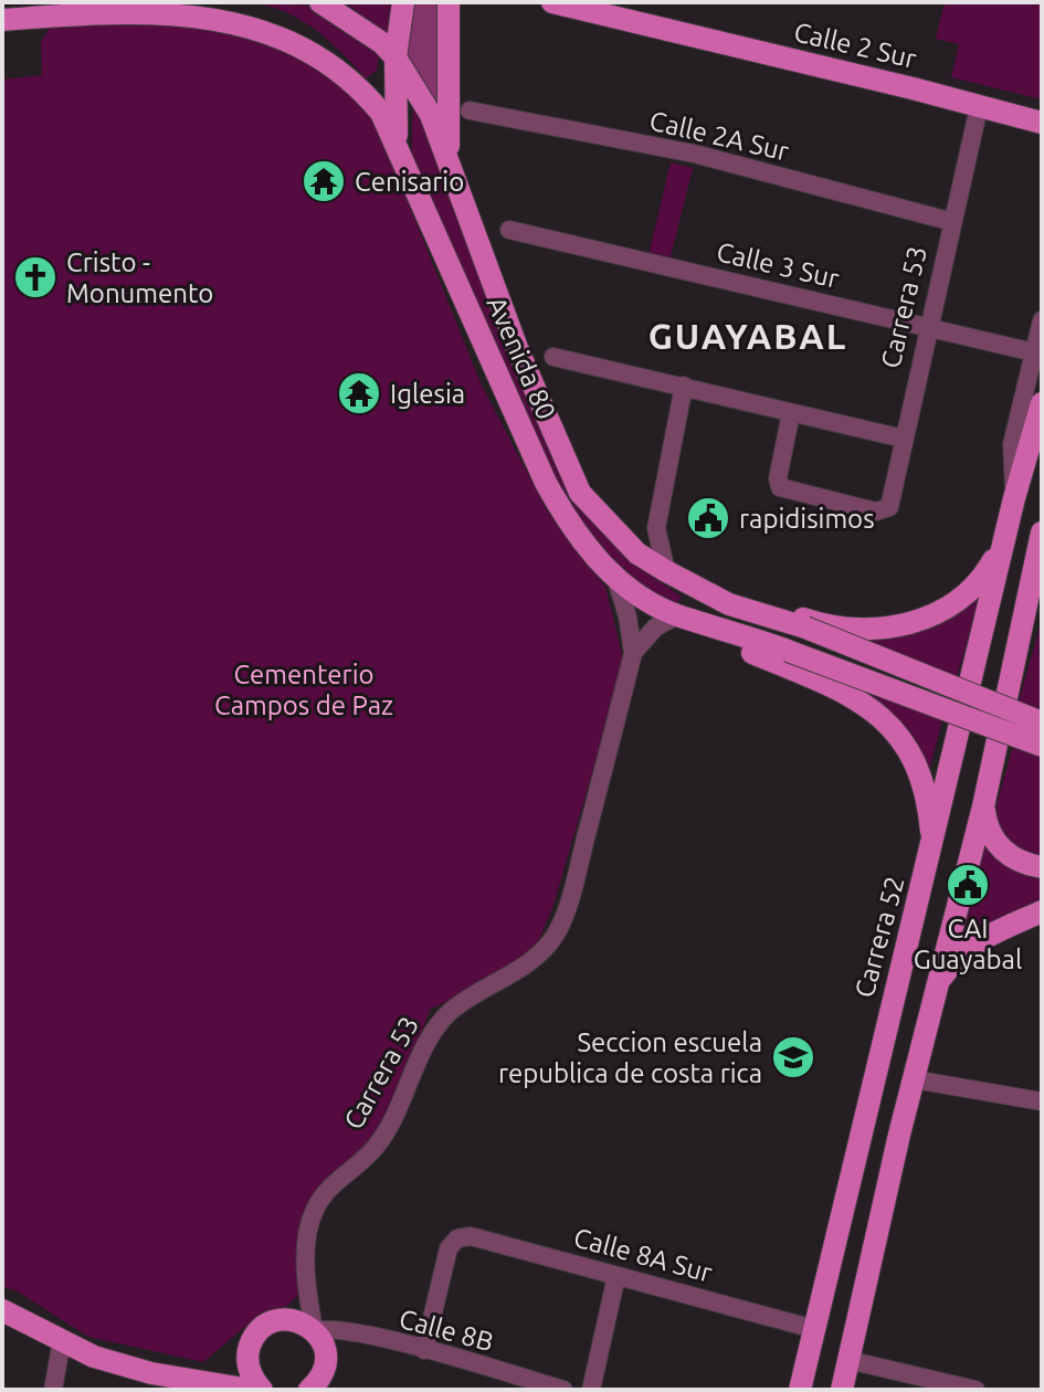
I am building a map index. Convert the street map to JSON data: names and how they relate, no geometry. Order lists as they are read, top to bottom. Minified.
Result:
{"streets":{"main road":["Calle 2 Sur","Avenida 80","Carrera 52"],"street":["Calle 2A Sur","Calle 3 Sur","Carrera 53","Calle 8A Sur","Calle 8B"]},"crossings":[["Calle 2 Sur","Carrera 53"],["Calle 2A Sur","Carrera 53"],["Calle 3 Sur","Carrera 53"],["Calle 3 Sur","Carrera 52"],["Carrera 53","Avenida 80"],["Carrera 53","Calle 8B"],["Carrera 52","Calle 8A Sur"],["Calle 8A Sur","Calle 8B"]],"districts":["GUAYABAL"],"parks":["Cementerio Campos de Paz"],"places":{"temple":["Cenisario","Iglesia"],"church":["Cristo - Monumento"],"public building":["rapidisimos","CAI Guayabal"],"school or university":["Seccion escuela republica de costa rica"]}}
